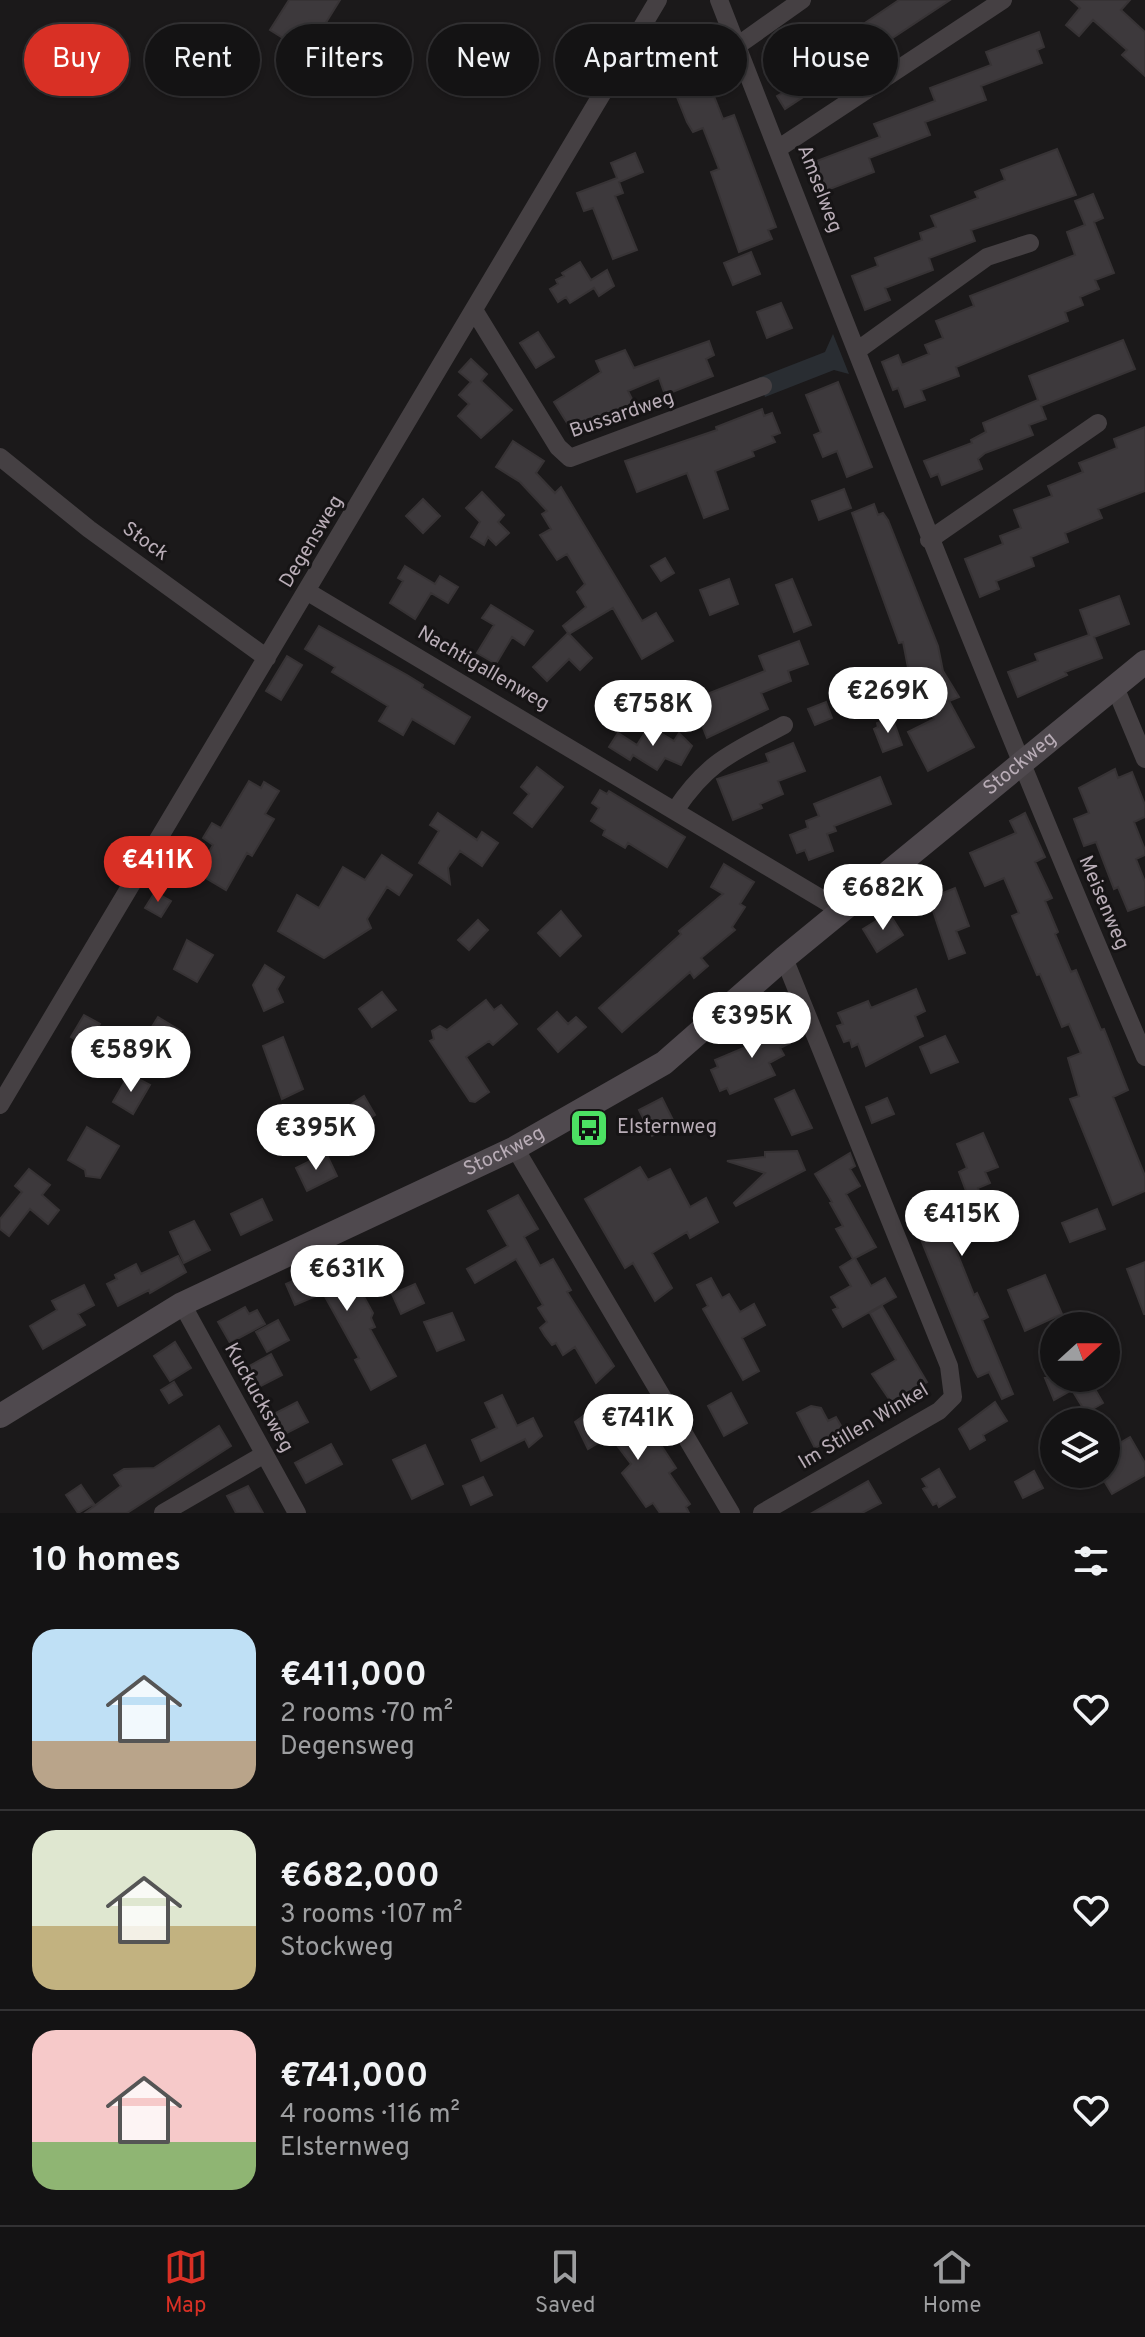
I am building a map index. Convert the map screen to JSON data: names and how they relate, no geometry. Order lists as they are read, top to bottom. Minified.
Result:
{"streets":{"street":["Amselweg","Bussardweg","Stock","Degensweg","Nachtigallenweg","Stockweg","Meisenweg","Kuckucksweg","Im Stillen Winkel"]},"crossings":[["Amselweg","Stockweg"],["Amselweg","Meisenweg"],["Bussardweg","Degensweg"],["Stock","Degensweg"],["Degensweg","Nachtigallenweg"],["Nachtigallenweg","Stockweg"],["Stockweg","Meisenweg"],["Stockweg","Kuckucksweg"],["Stockweg","Im Stillen Winkel"]],"places":{"bus stop":["Elsternweg"]},"north":"right","page":{"chip":["Buy","Rent","Filters","New","Apartment","House"],"price":["€269K","€758K","€411K","€682K","€395K","€589K","€395K","€415K","€631K","€741K"],"heading":"10 homes","list":[{"name":"€411,000","note":"2 rooms · 70 m² · Degensweg"},{"name":"€682,000","note":"3 rooms · 107 m² · Stockweg"},{"name":"€741,000","note":"4 rooms · 116 m² · Elsternweg"}],"tabs":["Map","Saved","Home"]}}
